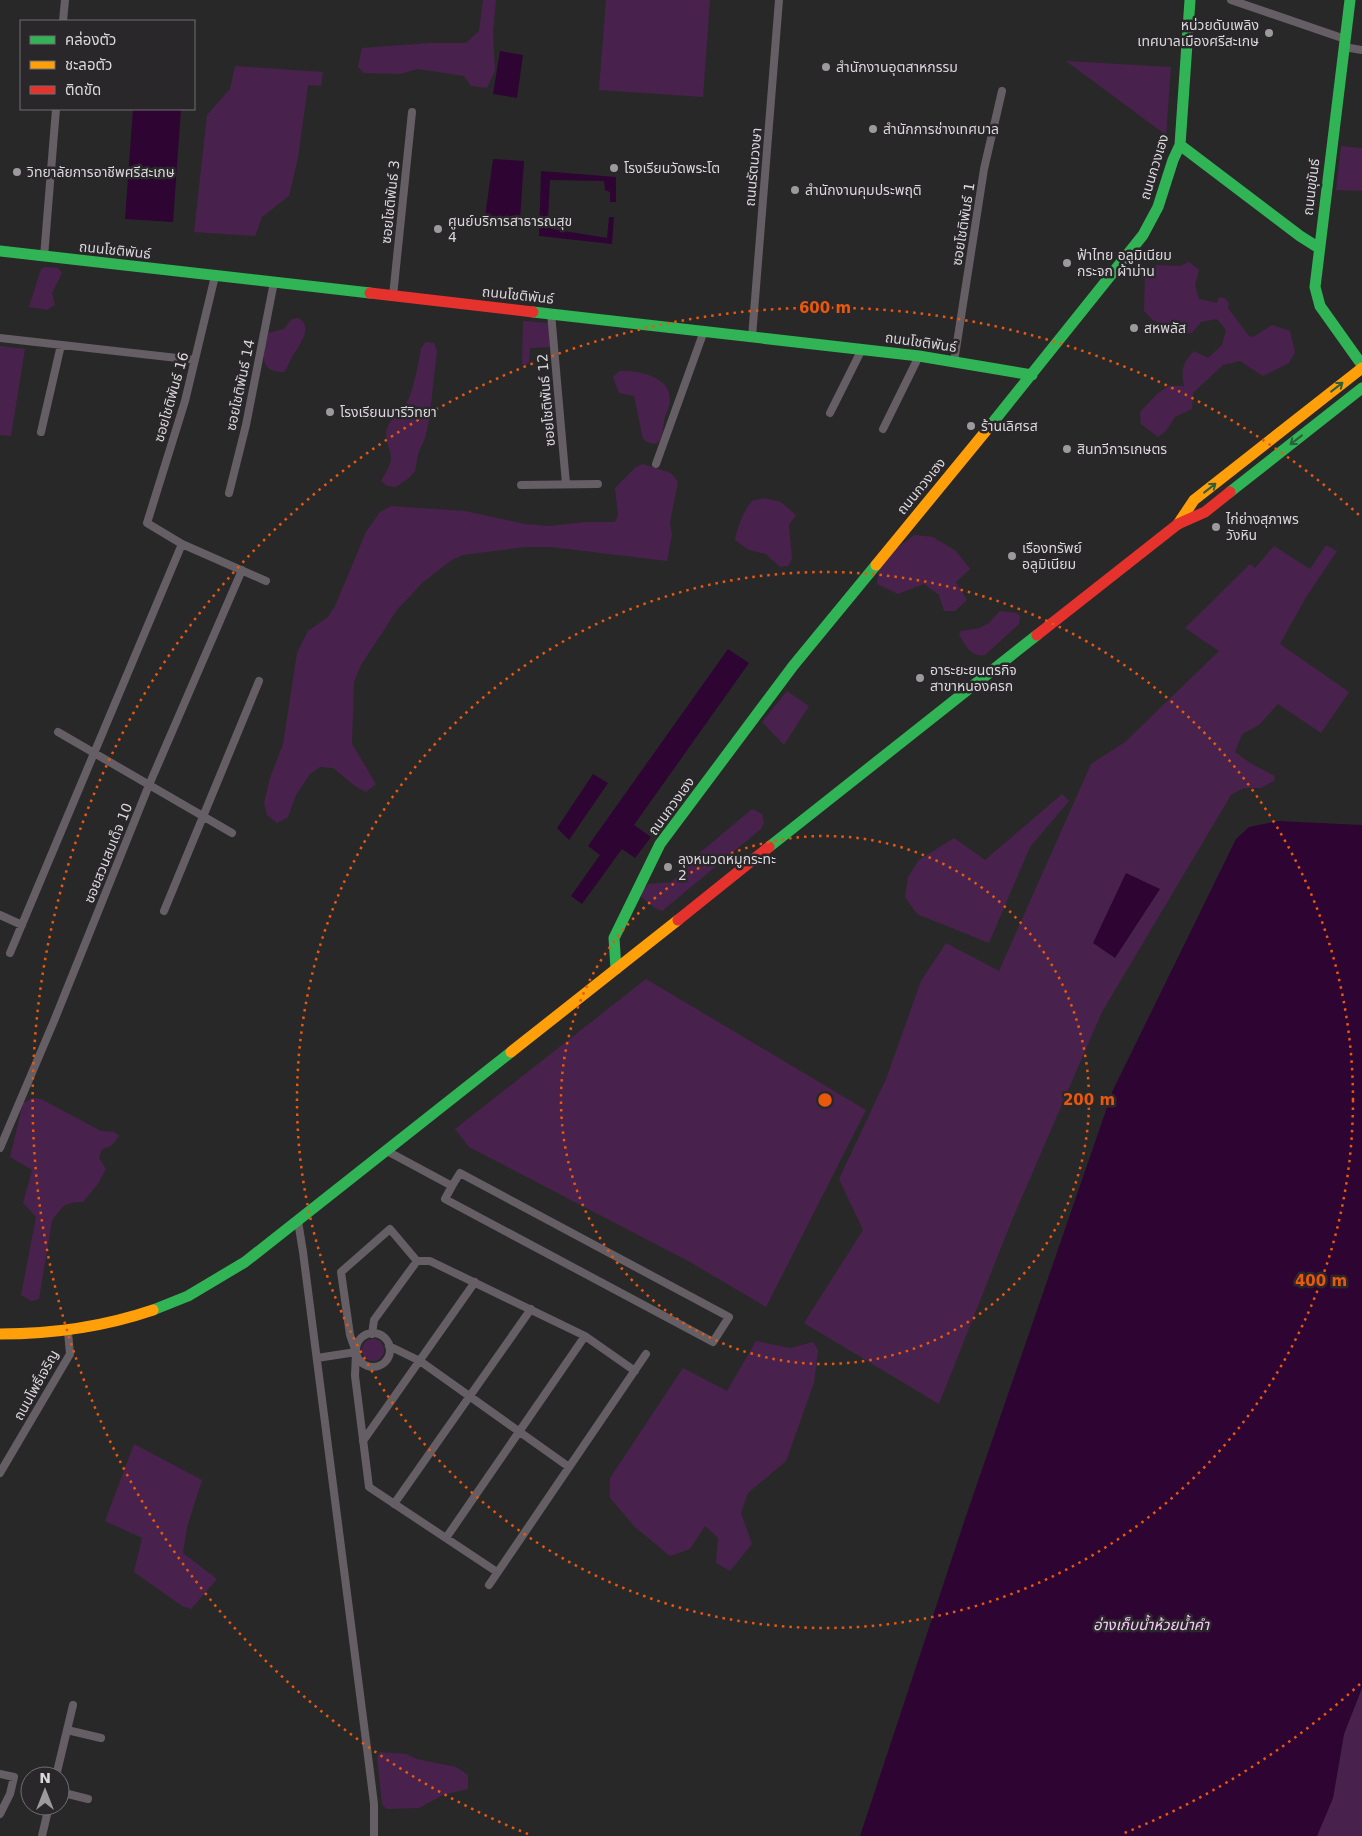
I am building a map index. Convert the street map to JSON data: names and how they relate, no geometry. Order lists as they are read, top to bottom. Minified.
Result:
{"streets":{"street":["ถนนรัตนวงษา","ถนนกวงเฮง","ถนนขุขันธ์","ซอยโชติพันธ์ 3","ซอยโชติพันธ์ 1","ถนนโชติพันธ์","ซอยโชติพันธ์ 14","ซอยโชติพันธ์ 16","ซอยโชติพันธ์ 12","ซอยสวนสมเด็จ 10","ถนนโพธิ์เจริญ"]},"crossings":[["ถนนรัตนวงษา","ถนนโชติพันธ์"],["ถนนกวงเฮง","ถนนโชติพันธ์"],["ซอยโชติพันธ์ 3","ถนนโชติพันธ์"],["ซอยโชติพันธ์ 1","ถนนโชติพันธ์"],["ถนนโชติพันธ์","ซอยโชติพันธ์ 14"],["ถนนโชติพันธ์","ซอยโชติพันธ์ 16"],["ถนนโชติพันธ์","ซอยโชติพันธ์ 12"]],"water":["อ่างเก็บน้ำห้วยน้ำคำ"],"places":["หน่วยดับเพลิง เทศบาลเมืองศรีสะเกษ","สำนักงานอุตสาหกรรม","สำนักการช่างเทศบาล","โรงเรียนวัดพระโต","วิทยาลัยการอาชีพศรีสะเกษ","สำนักงานคุมประพฤติ","ศูนย์บริการสาธารณสุข 4","ฟ้าไทย อลูมิเนียม กระจก ผ้าม่าน","สหพลัส","โรงเรียนมารีวิทยา","ร้านเลิศรส","สินทวีการเกษตร","ไก่ย่างสุภาพร วังหิน","เรืองทรัพย์ อลูมิเนียม","อาระยะยนตรกิจ สาขาหนองครก","ลุงหนวดหมูกระทะ 2"],"legend":["คล่องตัว","ชะลอตัว","ติดขัด"],"north":"top","rings":["600 m","200 m","400 m"]}
